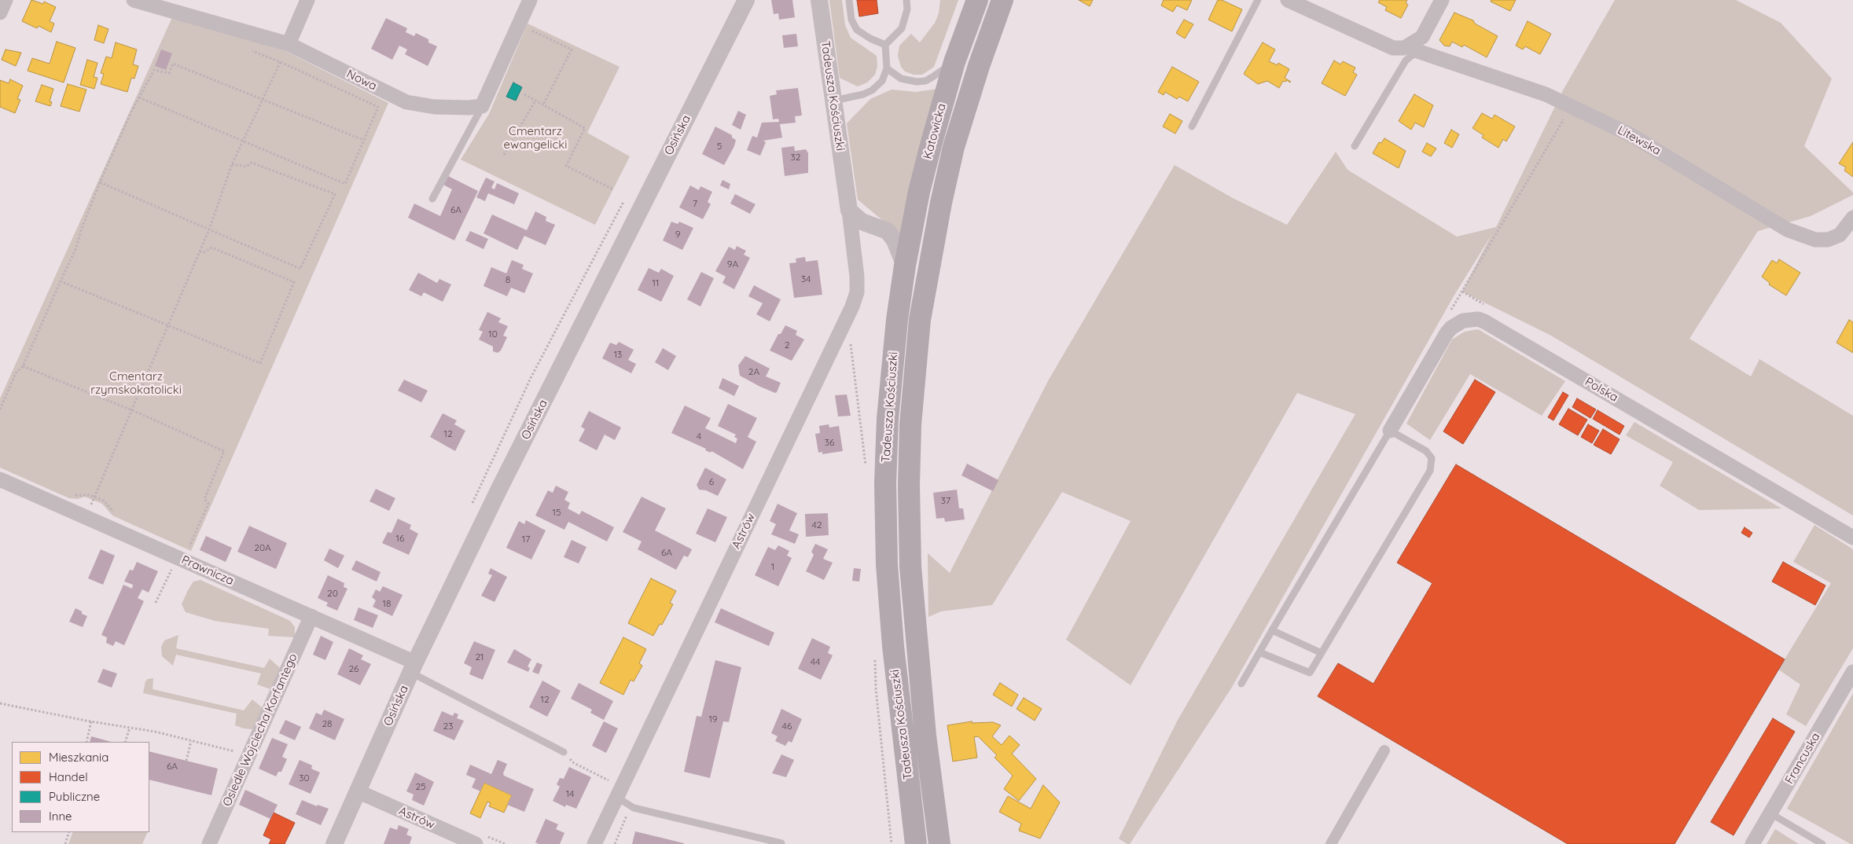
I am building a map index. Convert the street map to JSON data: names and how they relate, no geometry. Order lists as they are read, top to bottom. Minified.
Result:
{"streets":{"main road":["Tadeusza Kościuszki","Katowicka"],"street":["Nowa","Osińska","Litewska","Polska","Astrów","Prawnicza","Osiedle Wojciecha Korfantego","Francuska"]},"crossings":[["Tadeusza Kościuszki","Katowicka"],["Tadeusza Kościuszki","Astrów"],["Osińska","Astrów"],["Osińska","Prawnicza"],["Prawnicza","Osiedle Wojciecha Korfantego"]],"parks":["Cmentarz ewangelicki","Cmentarz rzymskokatolicki"],"house_numbers":["5","32","7","6A","9","9A","34","8","11","10","2","13","2A","12","4","36","6","37","15","42","16","17","20A","6A","1","20","18","21","44","26","12","19","28","23","46","6A","30","25","14"],"legend":["Mieszkania","Handel","Publiczne","Inne"]}
